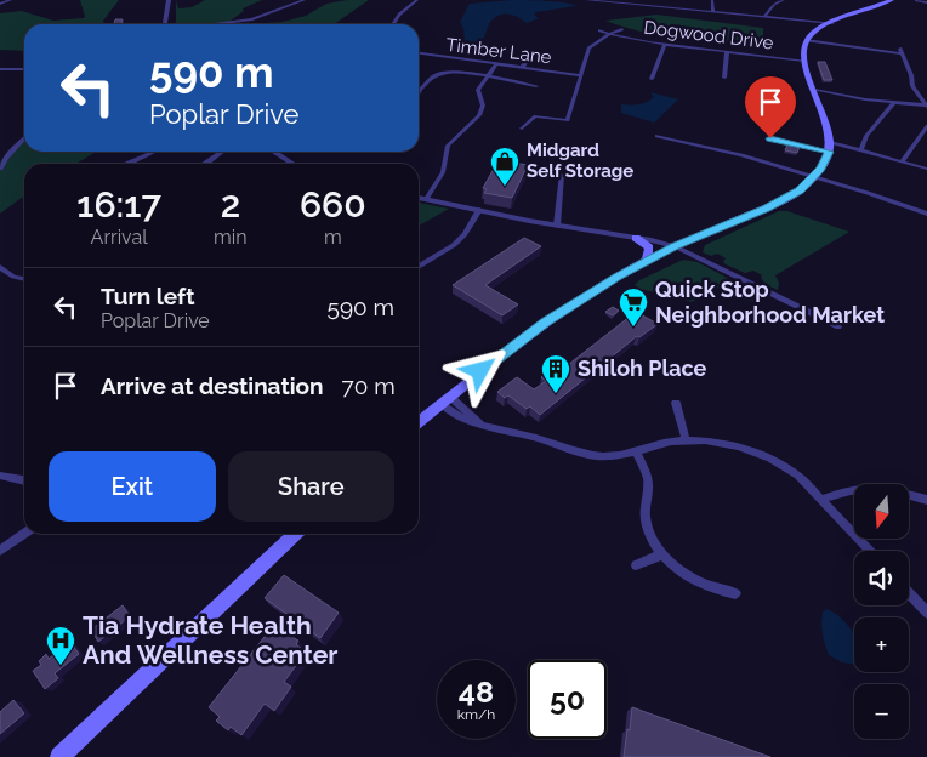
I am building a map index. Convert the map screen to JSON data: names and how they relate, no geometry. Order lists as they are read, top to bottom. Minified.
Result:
{"streets":{"street":["Dogwood Drive","Timber Lane"]},"places":{"shop":["Midgard Self Storage"],"supermarket":["Quick Stop Neighborhood Market"],"building":["Shiloh Place"],"hospital":["Tia Hydrate Health And Wellness Center"]},"north":"bottom","page":{"turn":["590 m","Poplar Drive"],"eta":["16:17","Arrival","2","min","660","m"],"list":[{"name":"Turn left","note":"Poplar Drive","value":"590 m"},{"name":"Arrive at destination","value":"70 m"}],"buttons":["Exit","Share"],"map_buttons":["+","−"],"speed":"48 km/h","limit":"50"}}
